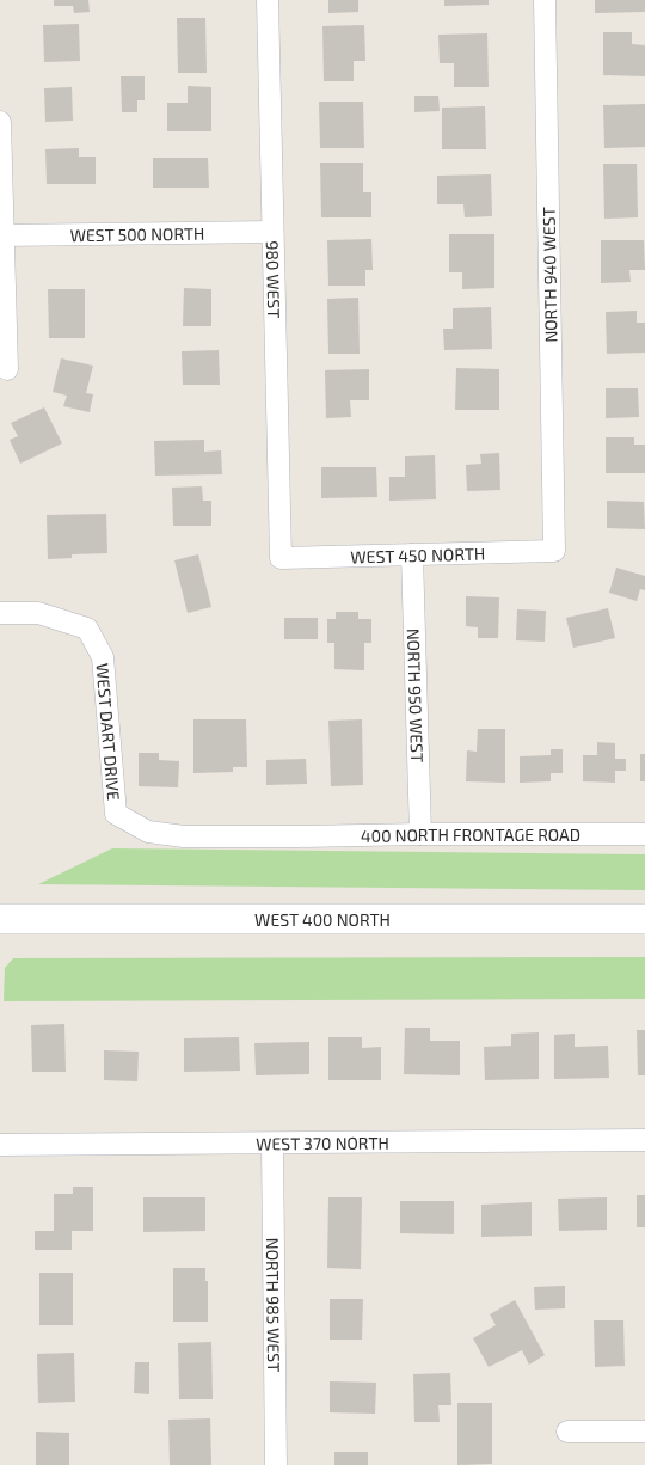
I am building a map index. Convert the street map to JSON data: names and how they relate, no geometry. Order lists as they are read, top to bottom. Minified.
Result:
{"streets":{"main road":["WEST 400 NORTH"],"street":["WEST 500 NORTH","NORTH 940 WEST","980 WEST","WEST 450 NORTH","NORTH 950 WEST","WEST DART DRIVE","400 NORTH FRONTAGE ROAD","WEST 370 NORTH","NORTH 985 WEST"]},"crossings":[["WEST 500 NORTH","980 WEST"],["NORTH 940 WEST","WEST 450 NORTH"],["980 WEST","WEST 450 NORTH"],["WEST 450 NORTH","NORTH 950 WEST"],["NORTH 950 WEST","400 NORTH FRONTAGE ROAD"],["WEST DART DRIVE","400 NORTH FRONTAGE ROAD"],["WEST 370 NORTH","NORTH 985 WEST"]]}
